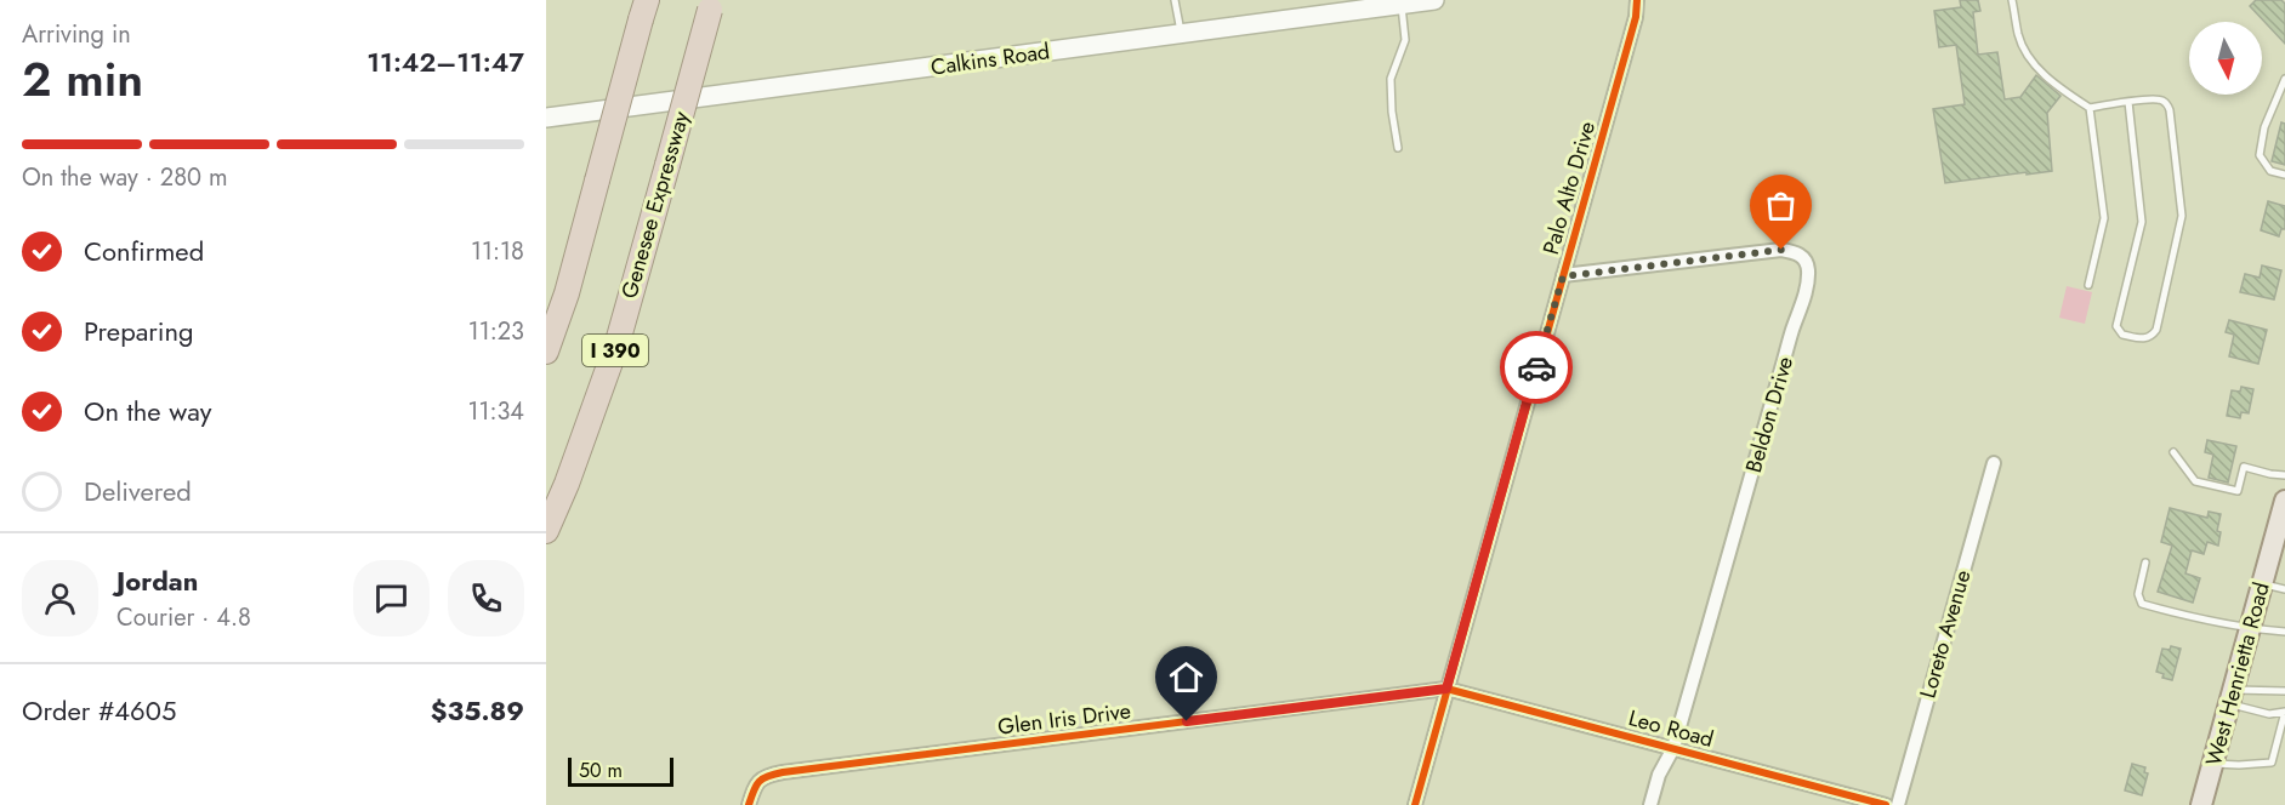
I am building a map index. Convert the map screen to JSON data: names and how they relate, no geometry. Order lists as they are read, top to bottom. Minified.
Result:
{"streets":{"highway":["Genesee Expressway","I 390"],"main road":["Calkins Road","West Henrietta Road"],"street":["Palo Alto Drive","Beldon Drive","Loreto Avenue","Glen Iris Drive","Leo Road"]},"crossings":[["Palo Alto Drive","Beldon Drive"],["Palo Alto Drive","Glen Iris Drive"],["Palo Alto Drive","Leo Road"],["Beldon Drive","Leo Road"],["Glen Iris Drive","Leo Road"]],"scale_bar":"50 m","north":"bottom","page":{"heading":["2 min","Arriving in","11:42–11:47"],"panel":["Jordan","Courier · 4.8","Order #4605","$35.89"],"bar":"On the way · 280 m","list":[["Confirmed","11:18"],["Preparing","11:23"],["On the way","11:34"],"Delivered"],"scale":"50 m"}}
